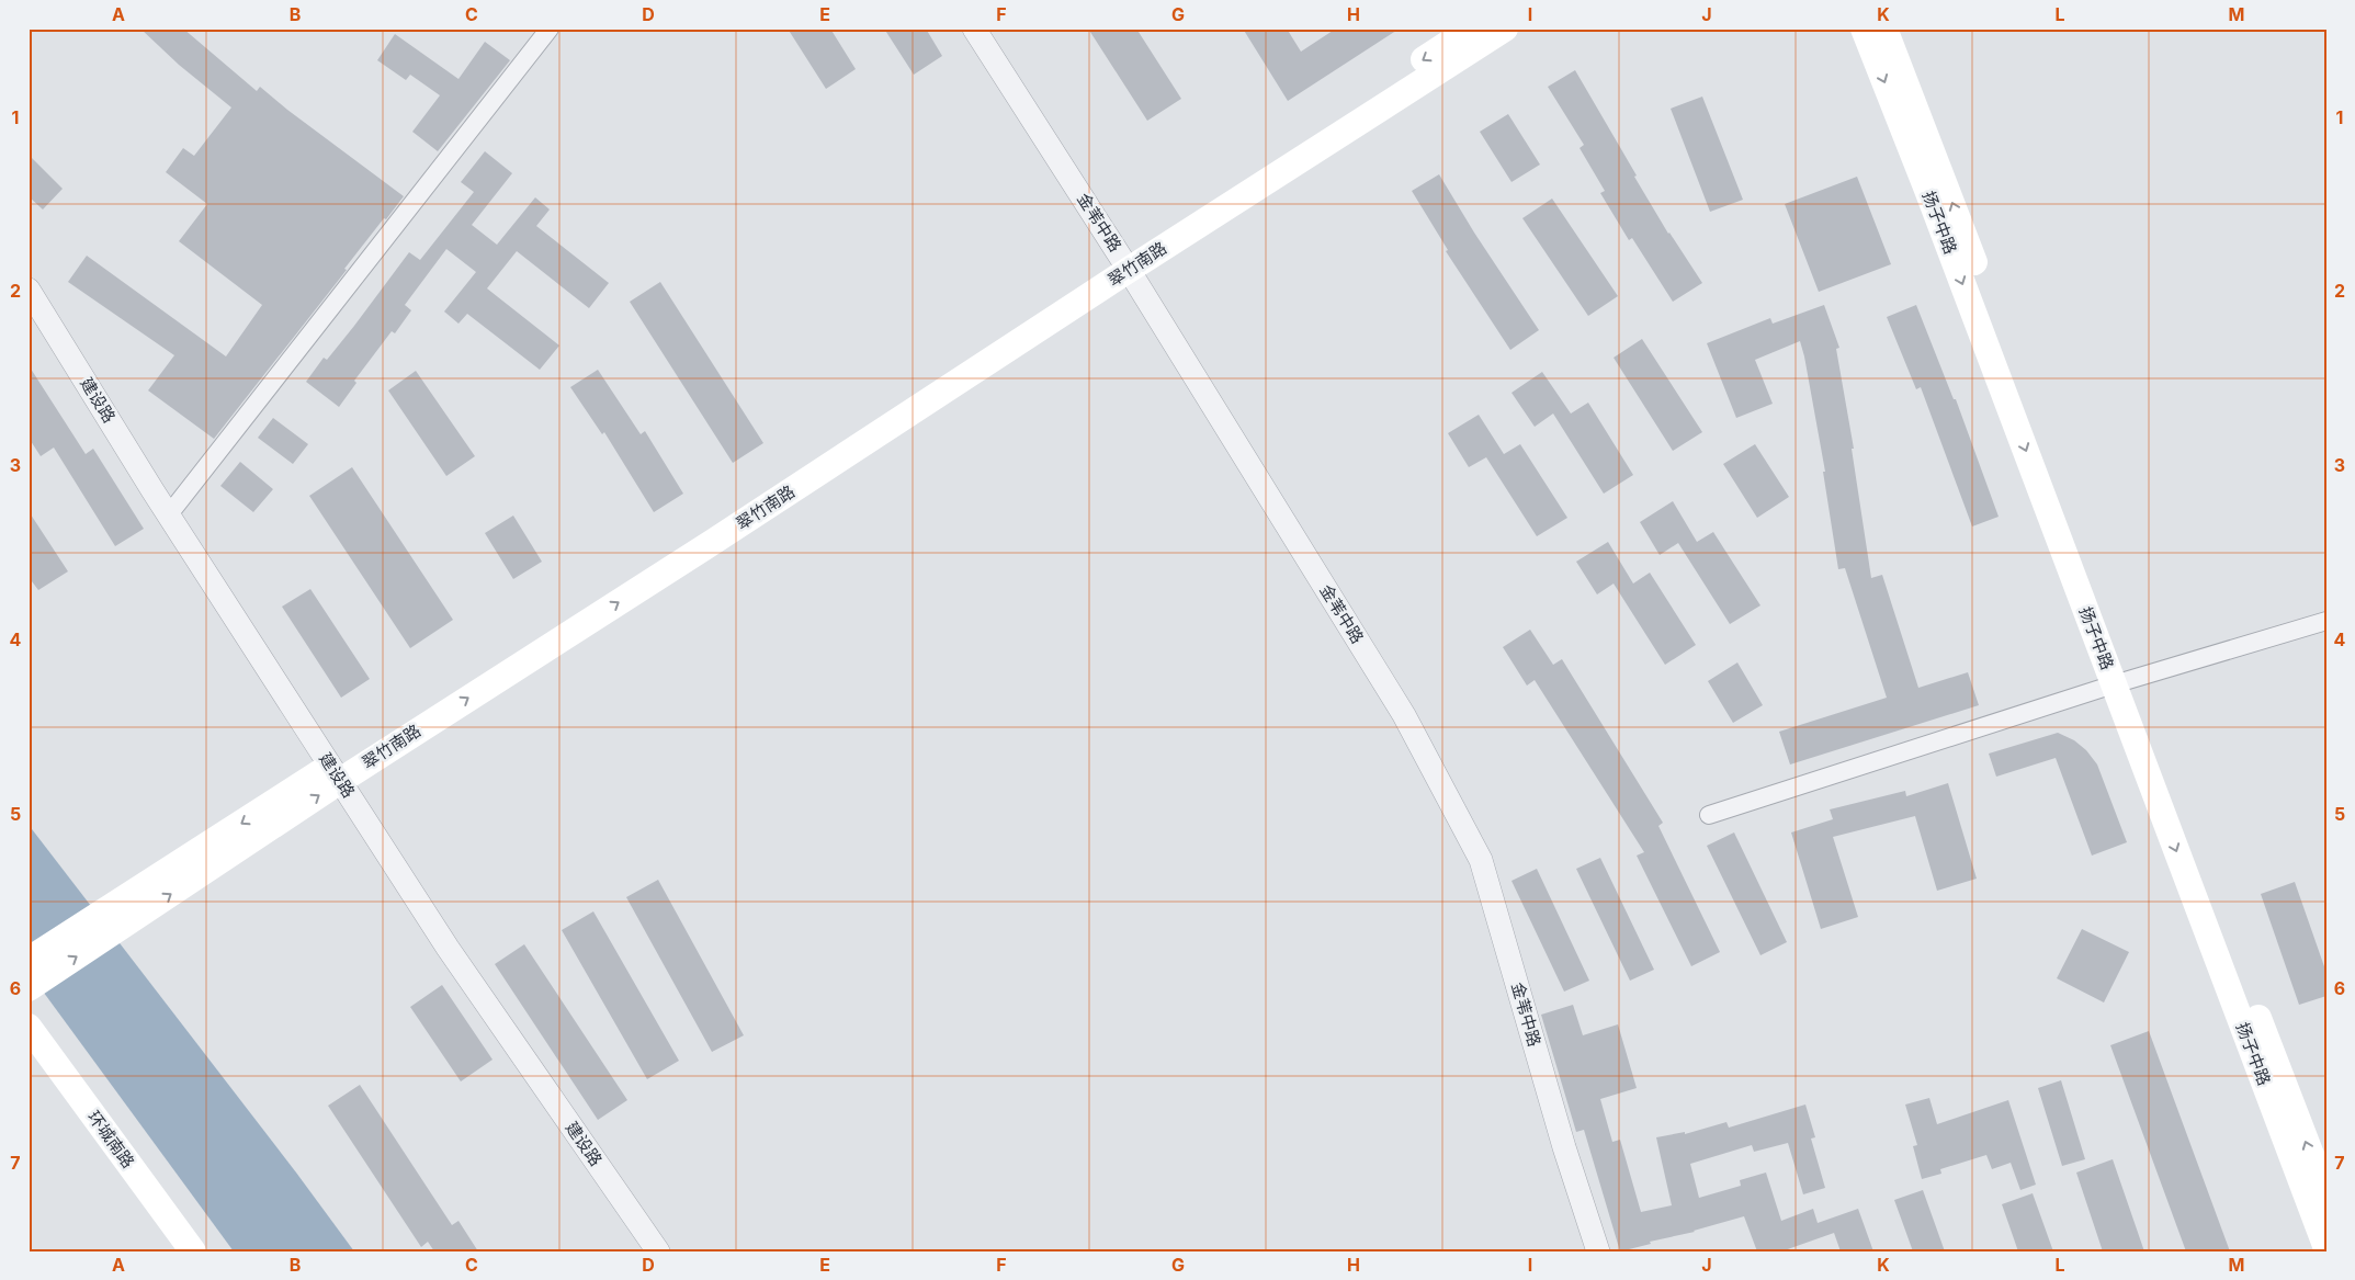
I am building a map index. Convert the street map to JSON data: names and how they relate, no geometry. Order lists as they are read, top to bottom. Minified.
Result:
{"streets":{"main road":["扬子中路","翠竹南路","环城南路"],"street":["金苇中路","建设路"]},"crossings":[["金苇中路","翠竹南路"],["翠竹南路","建设路"]],"grid":{"columns":["A","B","C","D","E","F","G","H","I","J","K","L","M"],"rows":["1","2","3","4","5","6","7"]}}
